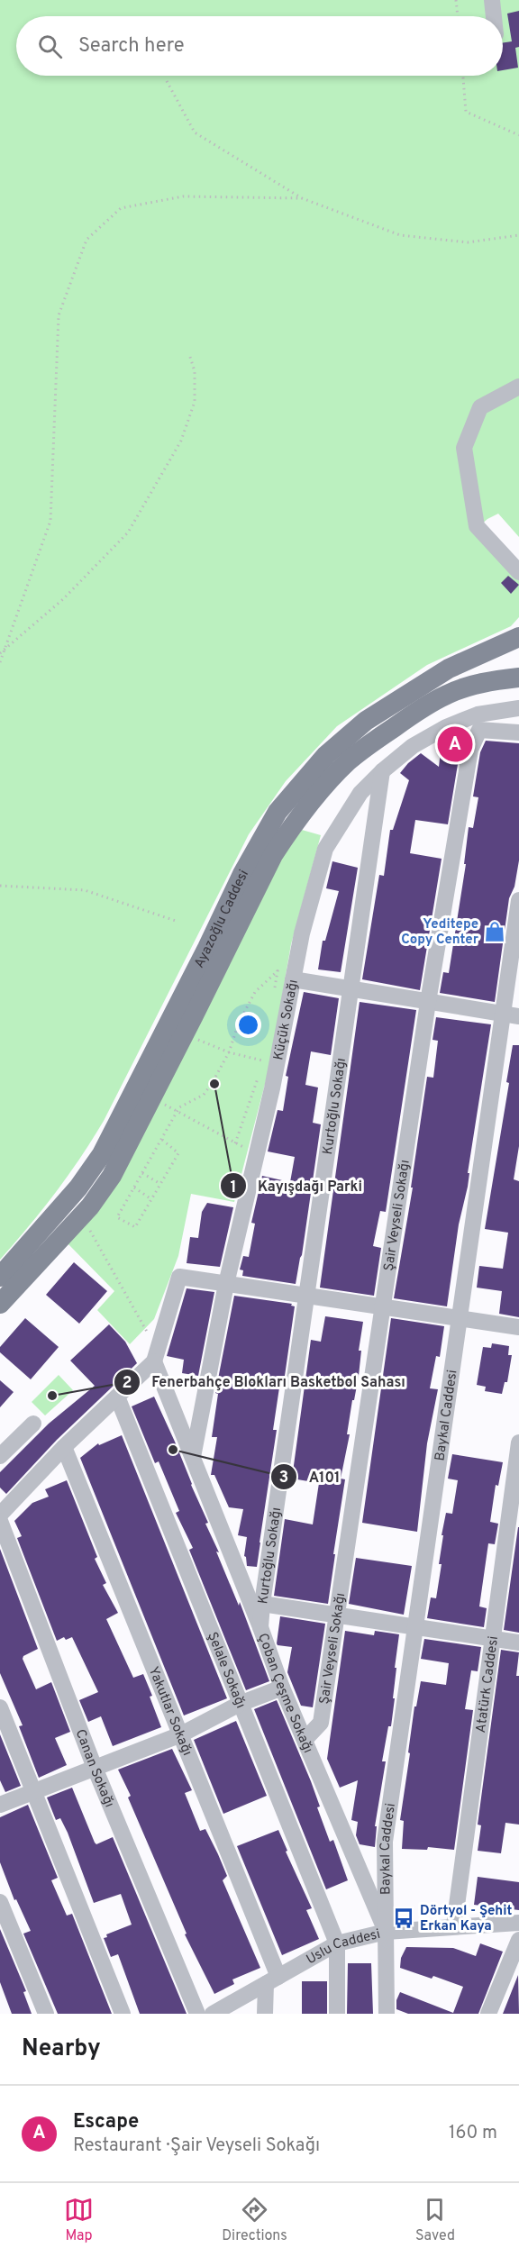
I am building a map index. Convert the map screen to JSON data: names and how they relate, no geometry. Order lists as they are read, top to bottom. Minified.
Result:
{"streets":{"main road":["Ayazoğlu Caddesi"],"street":["Küçük Sokağı","Kurtoğlu Sokağı","Şair Veyseli Sokağı","Baykal Caddesi","Şelale Sokağı","Atatürk Caddesi","Çoban Çeşme Sokağı","Yakutlar Sokağı","Canan Sokağı","Uslu Caddesi"]},"crossings":[["Küçük Sokağı","Kurtoğlu Sokağı"],["Küçük Sokağı","Çoban Çeşme Sokağı"],["Kurtoğlu Sokağı","Çoban Çeşme Sokağı"],["Şair Veyseli Sokağı","Çoban Çeşme Sokağı"],["Baykal Caddesi","Çoban Çeşme Sokağı"],["Baykal Caddesi","Uslu Caddesi"],["Şelale Sokağı","Uslu Caddesi"],["Atatürk Caddesi","Uslu Caddesi"],["Çoban Çeşme Sokağı","Uslu Caddesi"],["Yakutlar Sokağı","Uslu Caddesi"]],"places":{"shop":["Yeditepe Copy Center"],"other":["Kayışdağı Parki","Fenerbahçe Blokları Basketbol Sahası","A101"],"bus stop":["Dörtyol - Şehit Erkan Kaya"]},"page":{"search":"Search here","pins":"A","heading":"Nearby","list":[{"mark":"A","name":"Escape","note":"Restaurant · Şair Veyseli Sokağı","value":"160 m"}],"nav":["Map","Directions","Saved"]}}
